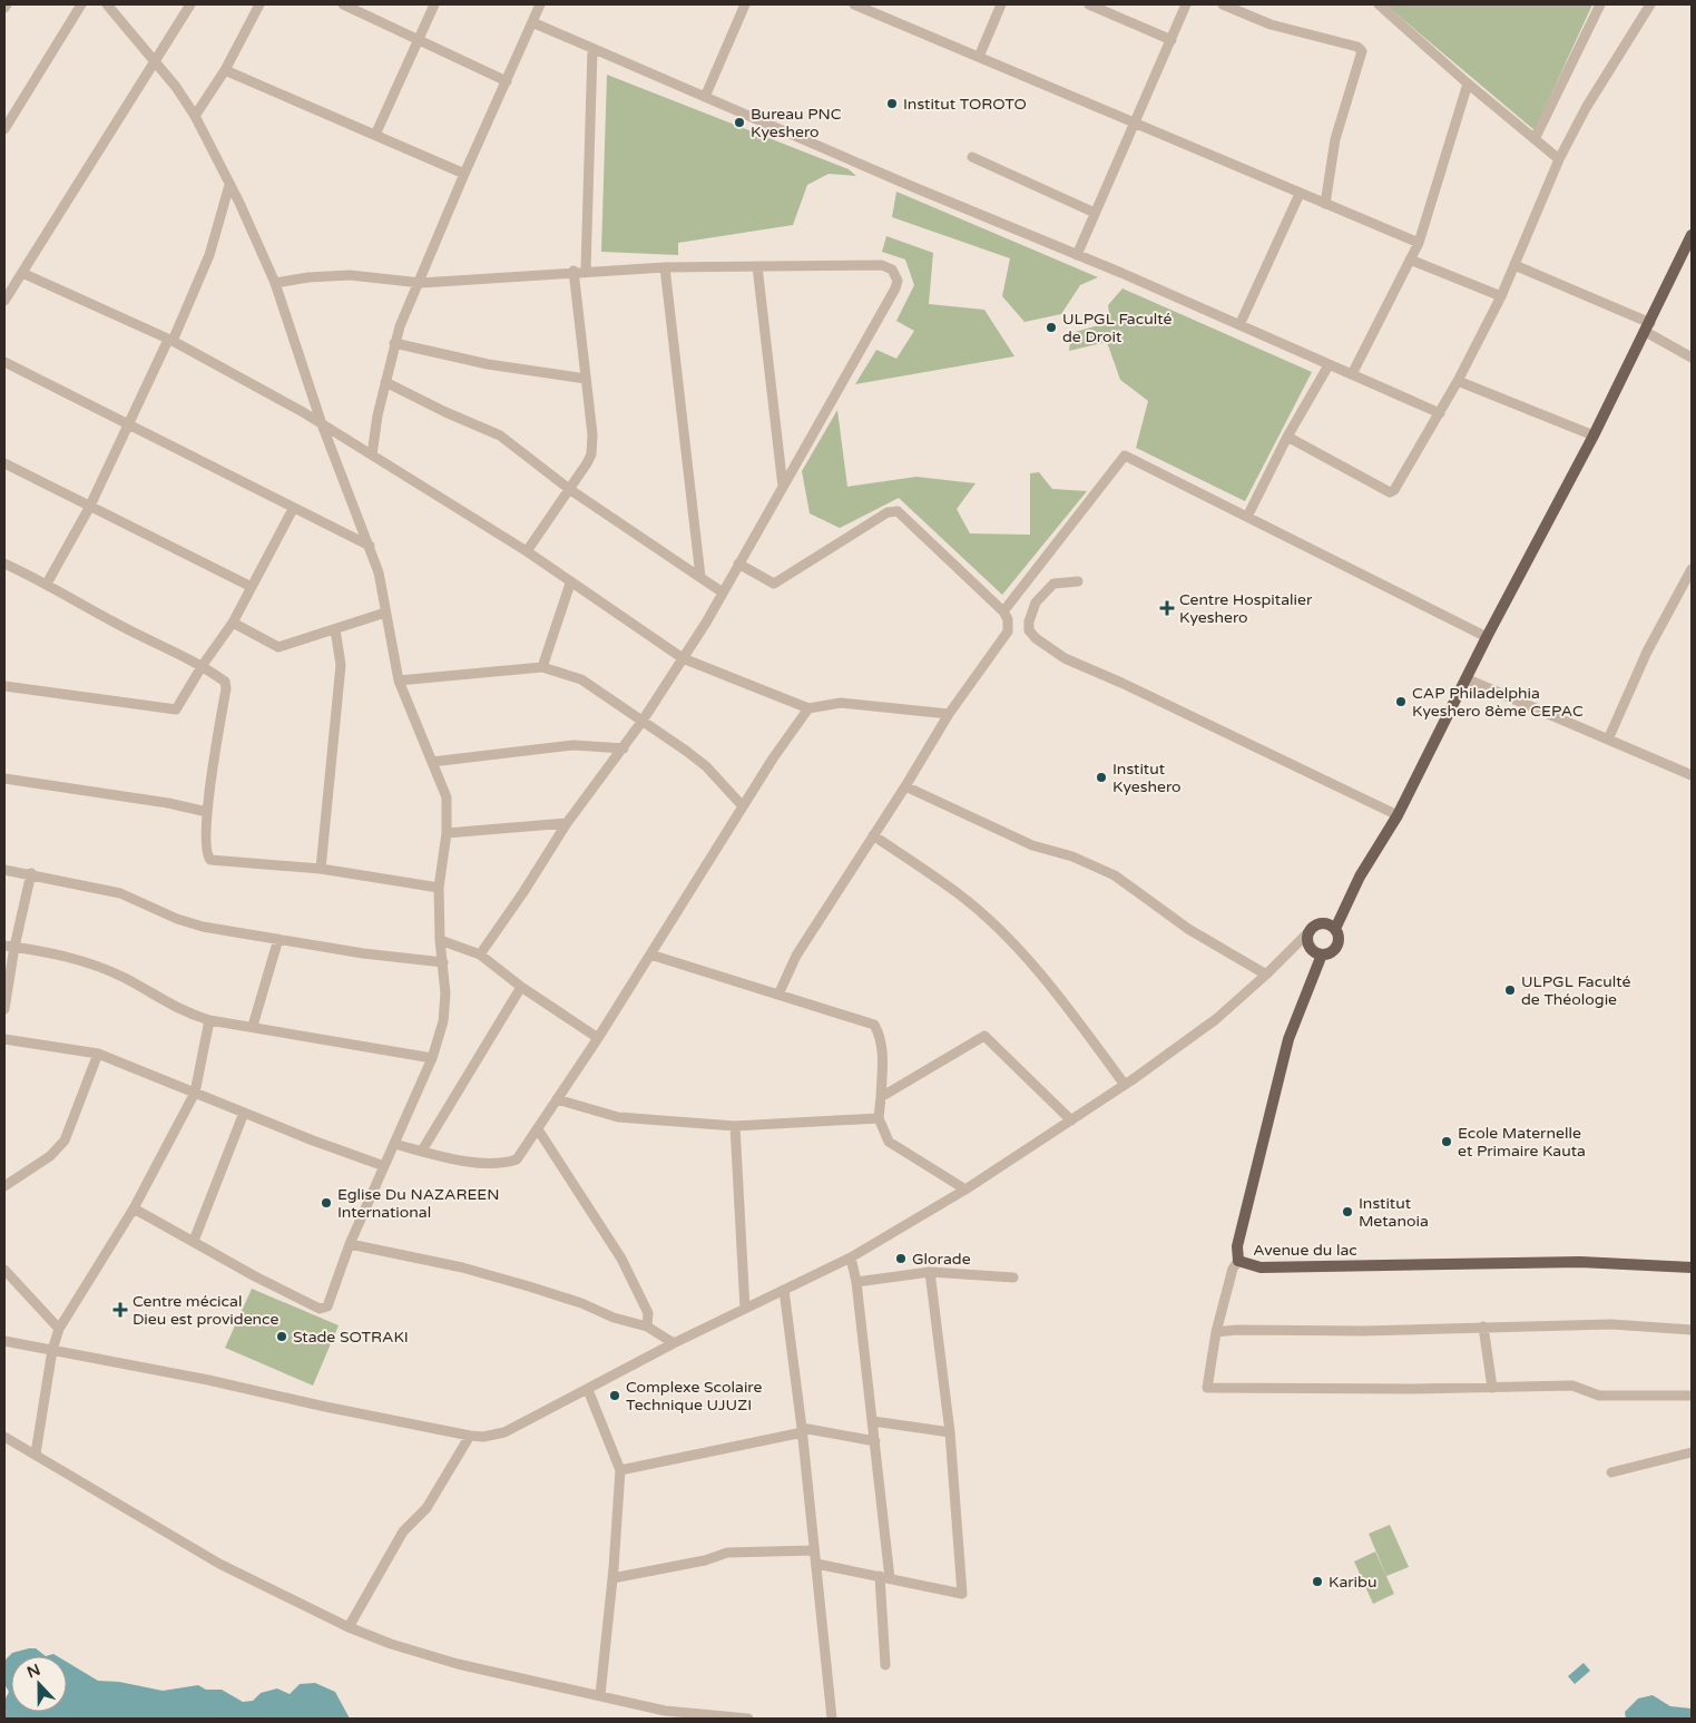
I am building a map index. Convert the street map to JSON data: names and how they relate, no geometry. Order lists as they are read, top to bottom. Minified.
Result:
{"streets":{"main road":["Avenue du lac"]},"places":{"other":["Institut TOROTO","Bureau PNC Kyeshero","ULPGL Faculté de Droit","CAP Philadelphia Kyeshero 8ème CEPAC","Institut Kyeshero","ULPGL Faculté de Théologie","Ecole Maternelle et Primaire Kauta","Eglise Du NAZAREEN International","Institut Metanoia","Glorade","Stade SOTRAKI","Complexe Scolaire Technique UJUZI","Karibu"],"health":["Centre Hospitalier Kyeshero","Centre mécical Dieu est providence"]},"north":"top"}
